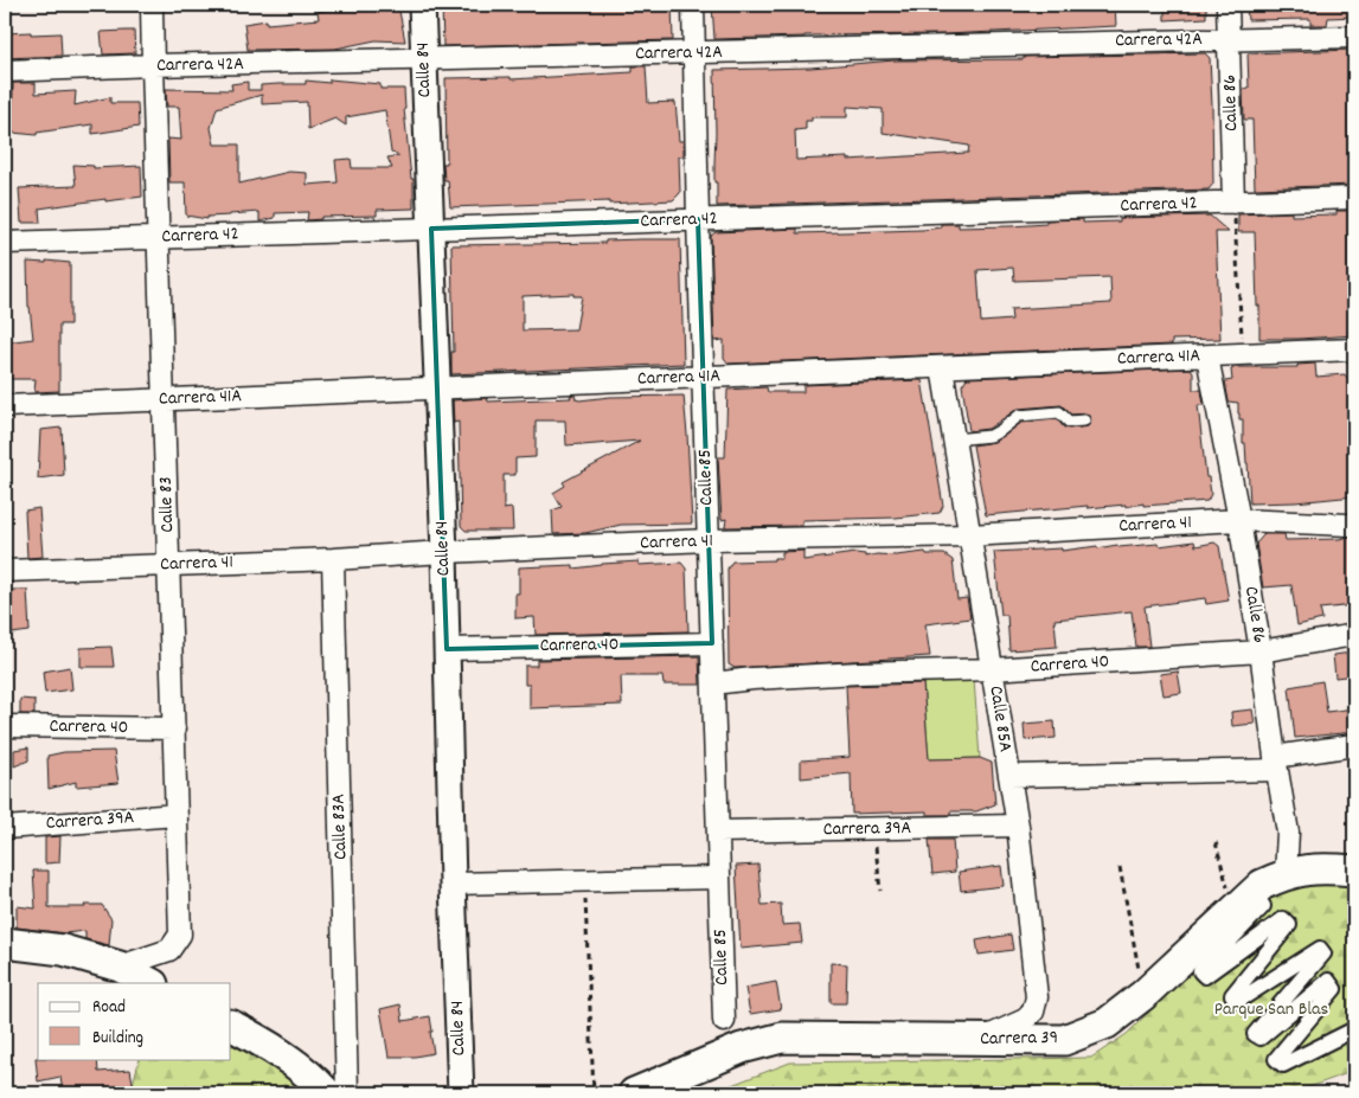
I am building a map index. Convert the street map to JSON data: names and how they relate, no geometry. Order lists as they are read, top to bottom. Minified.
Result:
{"streets":{"main road":["Carrera 39"],"street":["Carrera 42A","Calle 84","Calle 86","Carrera 42","Carrera 41A","Calle 85","Calle 83","Carrera 41","Carrera 40","Calle 85A","Carrera 39A","Calle 83A"]},"crossings":[["Carrera 42A","Calle 84"],["Carrera 42A","Calle 86"],["Carrera 42A","Calle 85"],["Carrera 42A","Calle 83"],["Calle 84","Carrera 42"],["Calle 84","Carrera 41A"],["Calle 84","Carrera 41"],["Calle 84","Carrera 40"],["Calle 86","Carrera 42"],["Calle 86","Carrera 41A"],["Calle 86","Carrera 41"],["Calle 86","Carrera 40"],["Calle 86","Carrera 39"],["Carrera 42","Calle 85"],["Carrera 42","Calle 83"],["Carrera 41A","Calle 85"],["Carrera 41A","Calle 83"],["Carrera 41A","Calle 85A"],["Calle 85","Carrera 41"],["Calle 85","Carrera 40"],["Calle 85","Carrera 39A"],["Calle 83","Carrera 41"],["Calle 83","Carrera 40"],["Calle 83","Carrera 39A"],["Carrera 41","Calle 85A"],["Carrera 41","Calle 83A"],["Carrera 40","Calle 85A"],["Calle 85A","Carrera 39A"],["Calle 85A","Carrera 39"]],"parks":["Parque San Blas"],"legend":["Road","Building"]}
